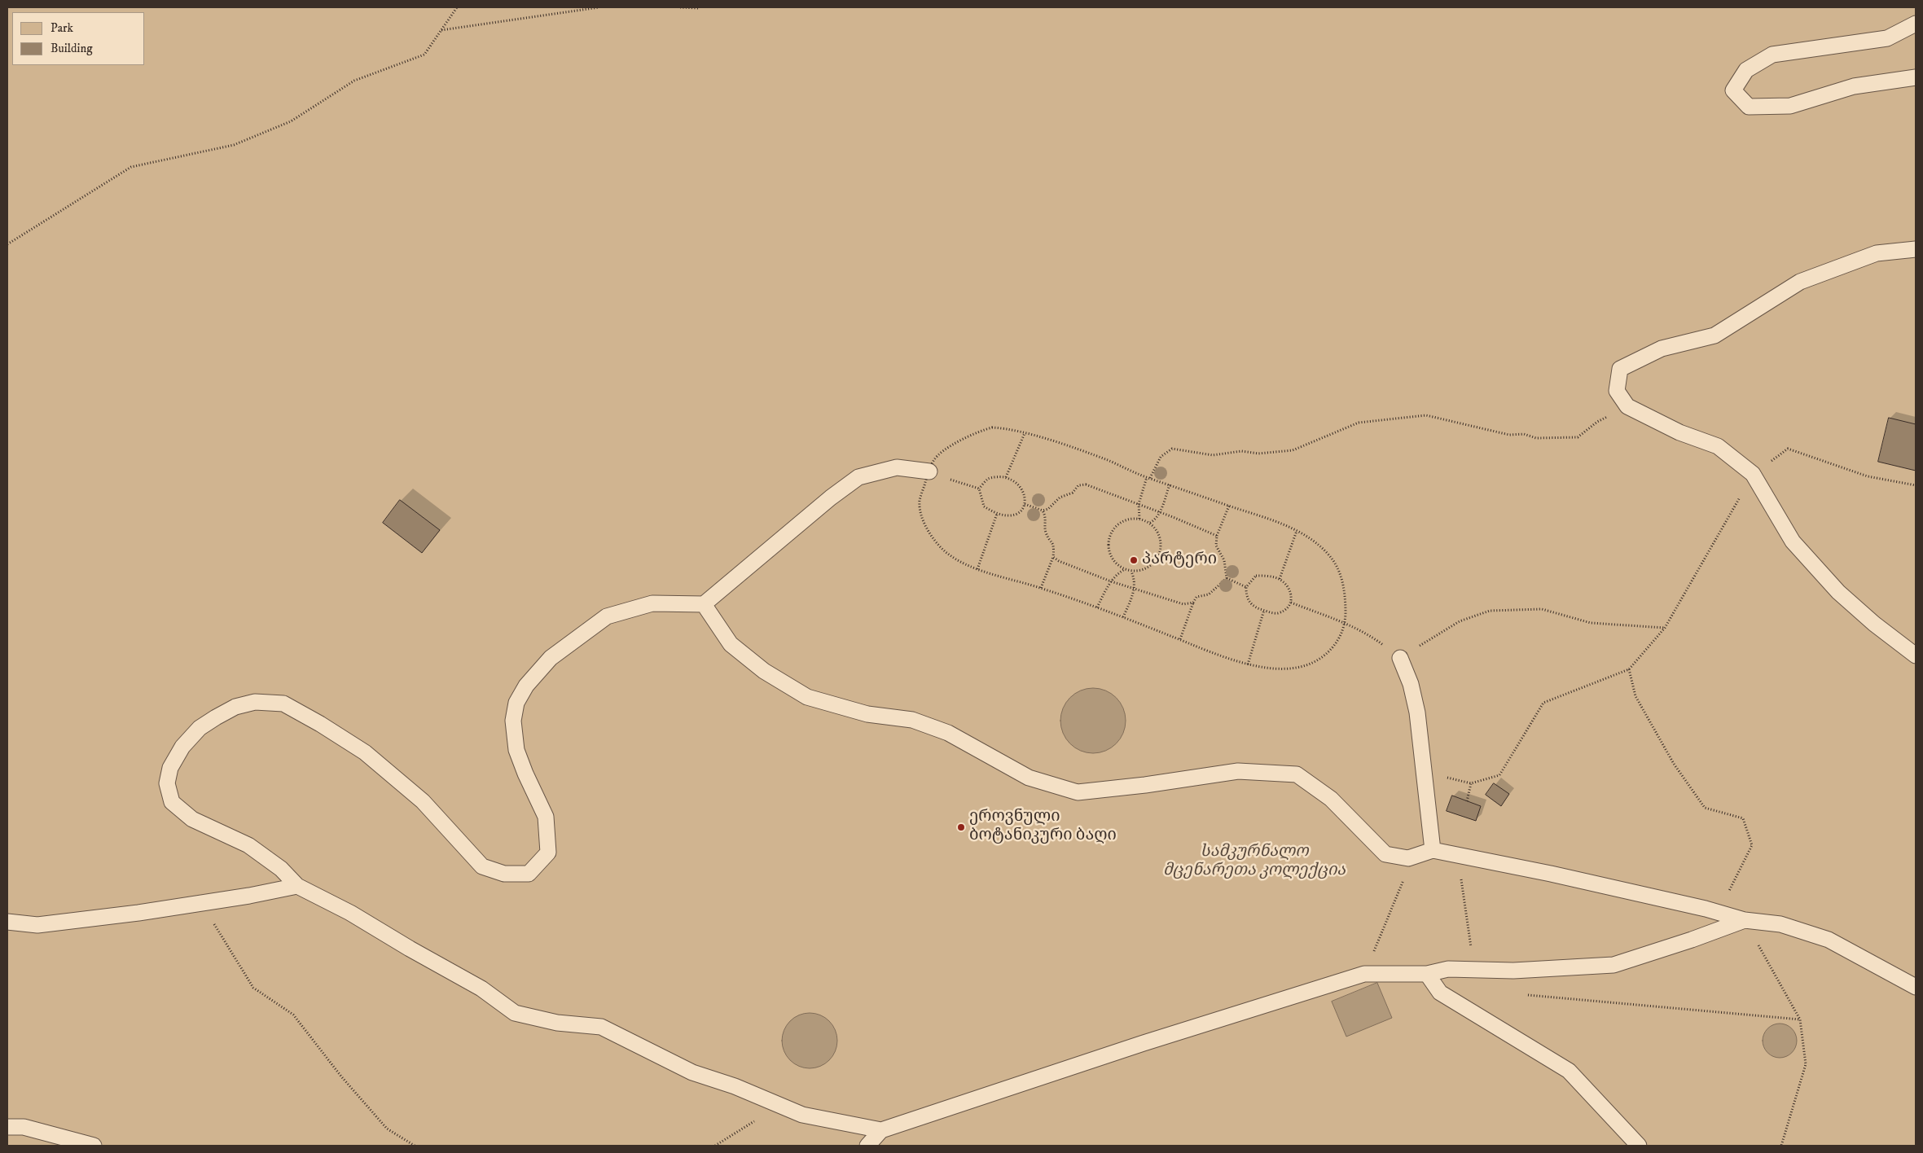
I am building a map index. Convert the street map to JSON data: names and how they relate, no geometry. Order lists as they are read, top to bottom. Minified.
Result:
{"parks":["სამკურნალო მცენარეთა კოლექცია"],"places":["პარტერი","ეროვნული ბოტანიკური ბაღი"],"legend":["Park","Building"]}
